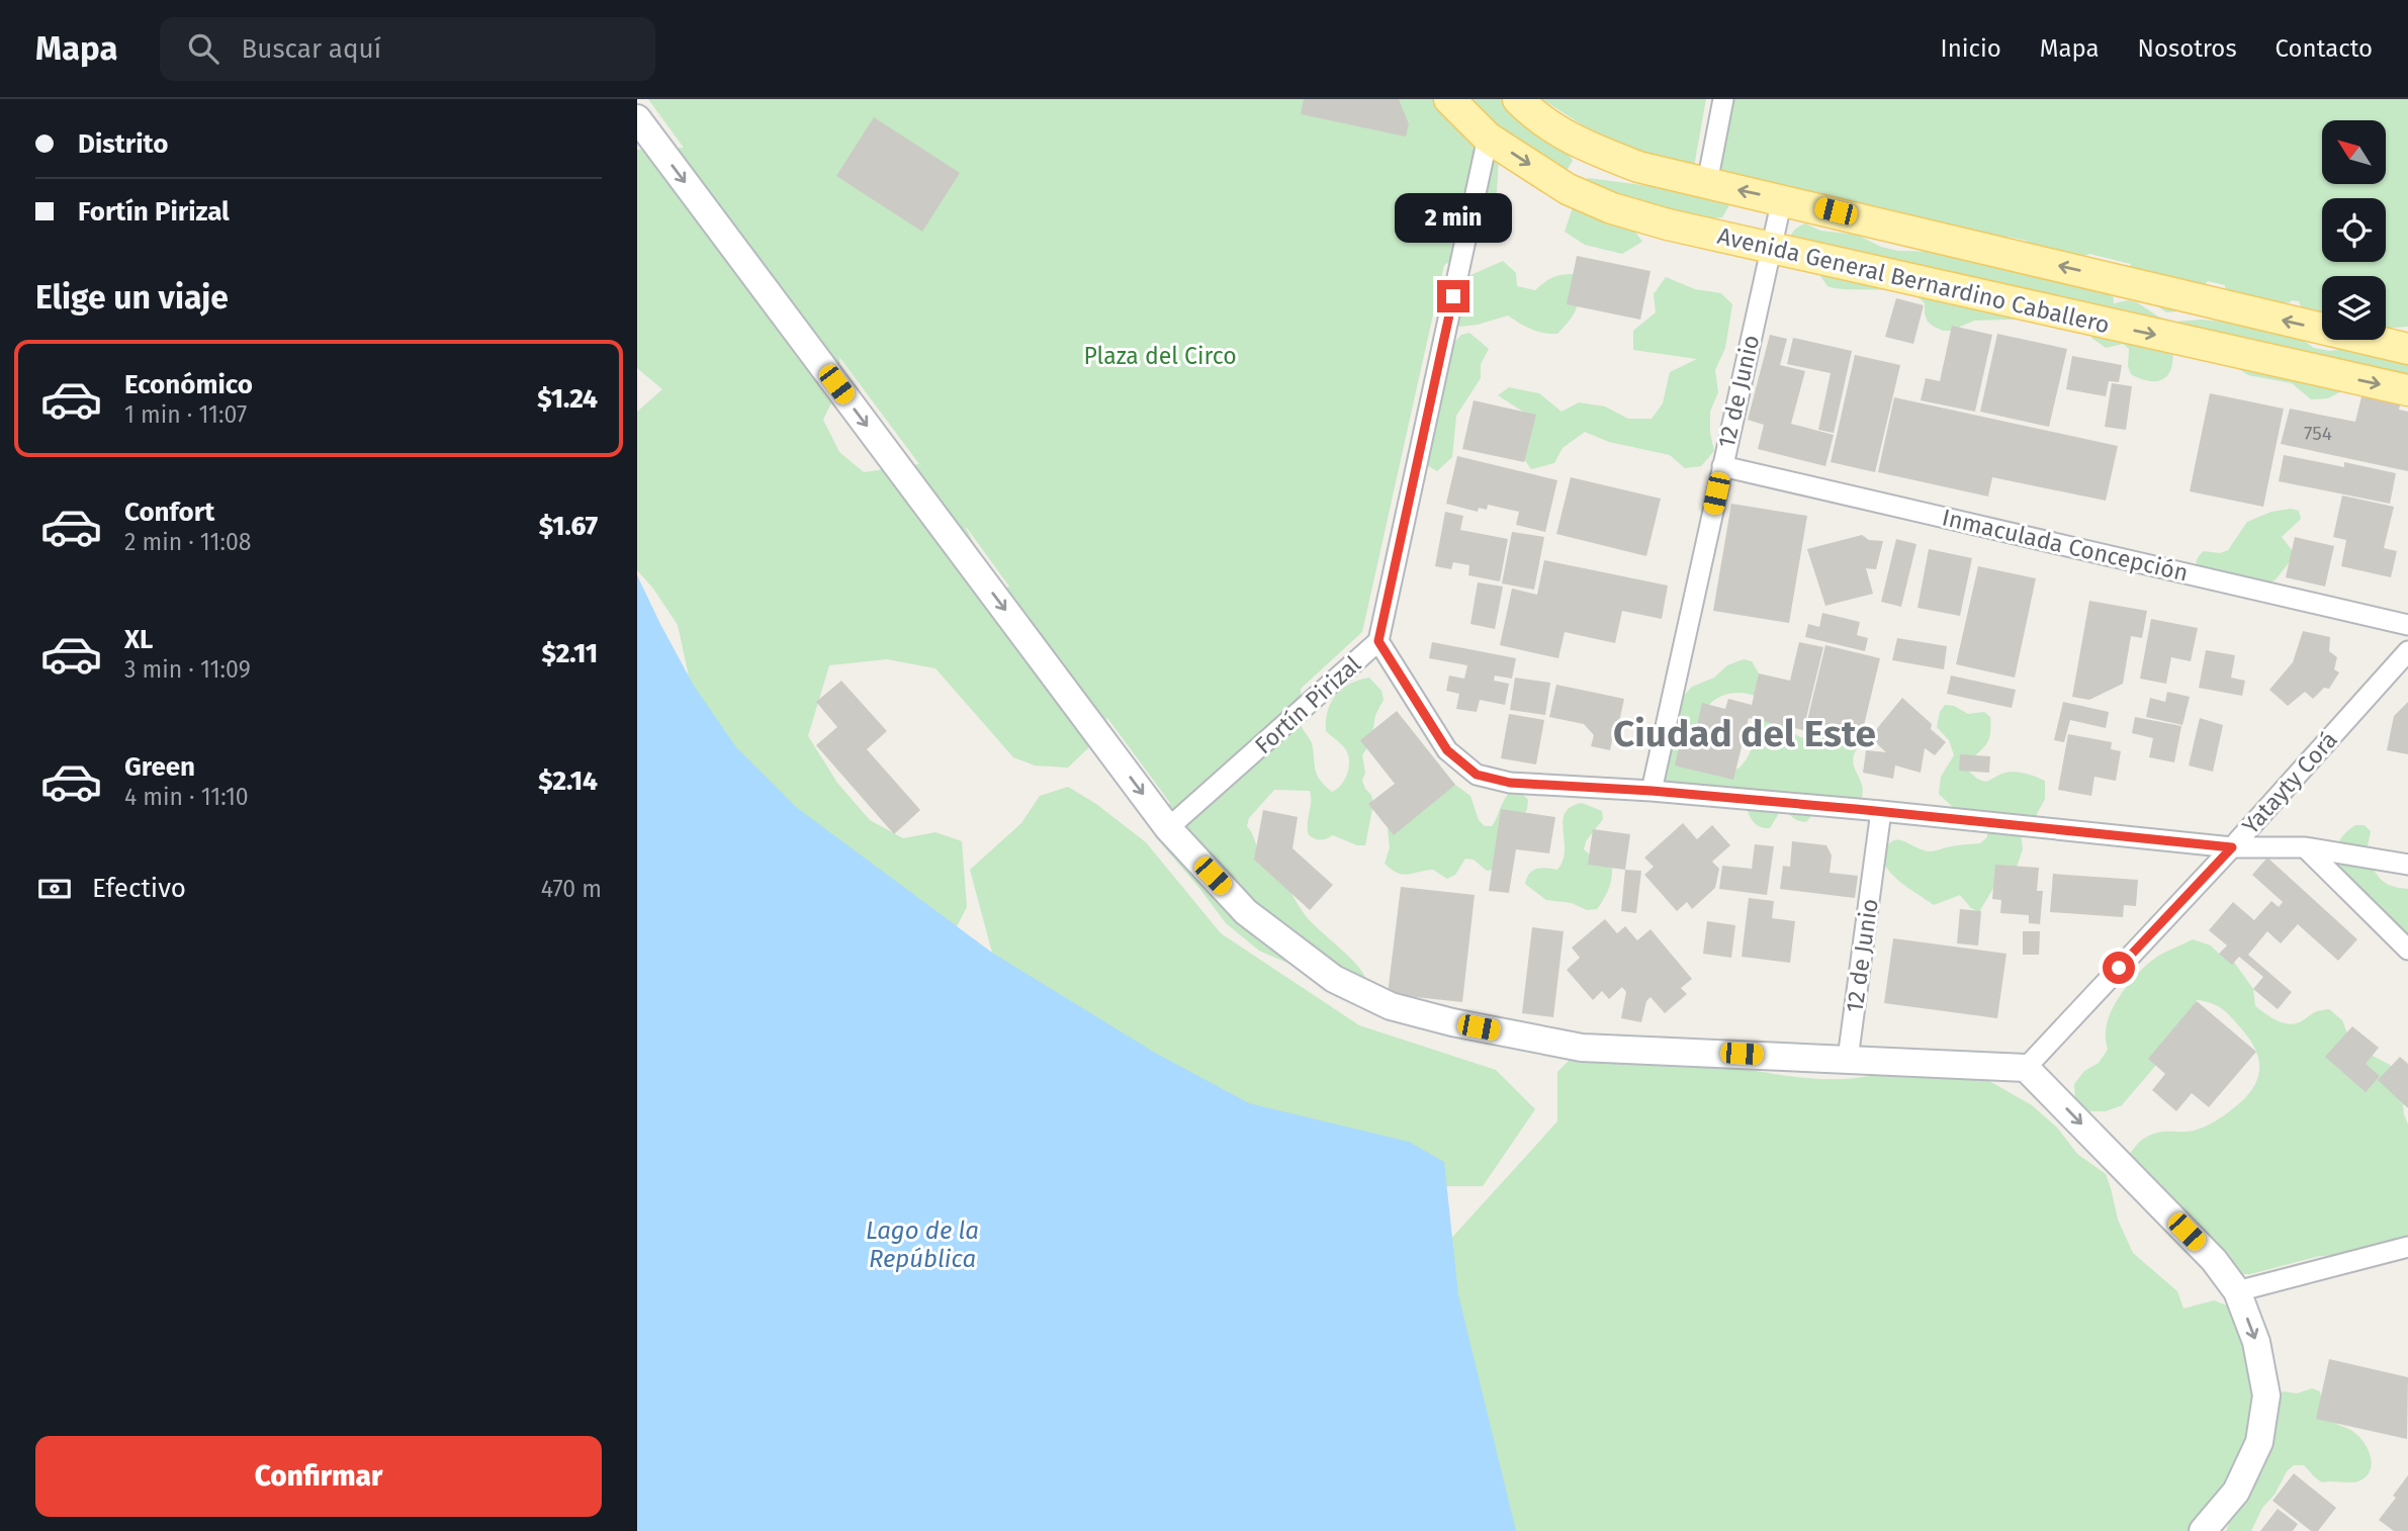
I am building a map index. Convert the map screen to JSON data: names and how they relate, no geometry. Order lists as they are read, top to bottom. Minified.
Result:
{"streets":{"main road":["Avenida General Bernardino Caballero"],"street":["12 de Junio","Inmaculada Concepción","Fortín Pirizal","Yatayty Corá"]},"crossings":[["Avenida General Bernardino Caballero","12 de Junio"],["Avenida General Bernardino Caballero","Fortín Pirizal"],["12 de Junio","Inmaculada Concepción"]],"districts":["Ciudad del Este"],"water":["Lago de la República"],"parks":["Plaza del Circo"],"house_numbers":["754"],"north":"top left","page":{"header":"Mapa","search":"Buscar aquí","nav":["Inicio","Mapa","Nosotros","Contacto"],"banner":["Distrito","Fortín Pirizal"],"bubble":"2 min","heading":"Elige un viaje","list":[{"name":"Económico","note":"1 min · 11:07","value":"$1.24"},{"name":"Confort","note":"2 min · 11:08","value":"$1.67"},{"name":"XL","note":"3 min · 11:09","value":"$2.11"},{"name":"Green","note":"4 min · 11:10","value":"$2.14"}],"pay":["Efectivo","470 m"],"buttons":"Confirmar"}}
